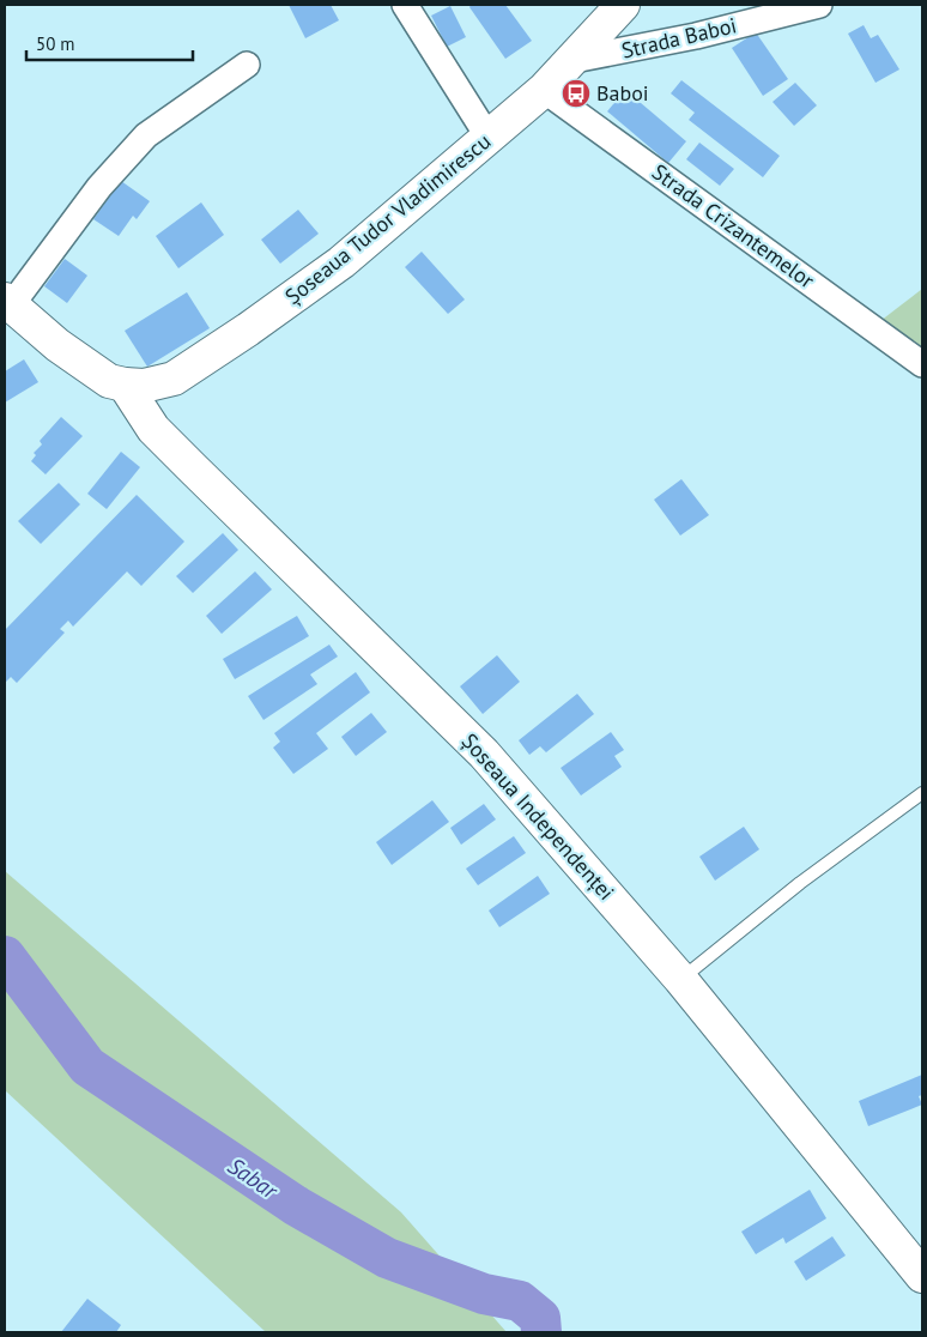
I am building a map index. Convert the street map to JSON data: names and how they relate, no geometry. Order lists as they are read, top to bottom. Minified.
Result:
{"streets":{"main road":["Șoseaua Tudor Vladimirescu","Șoseaua Independenței"],"street":["Strada Baboi","Strada Crizantemelor"]},"crossings":[["Strada Baboi","Șoseaua Tudor Vladimirescu"],["Șoseaua Tudor Vladimirescu","Strada Crizantemelor"],["Șoseaua Tudor Vladimirescu","Șoseaua Independenței"]],"water":["Sabar"],"places":{"bus stop":["Baboi"]},"scale_bar":"50 m"}
